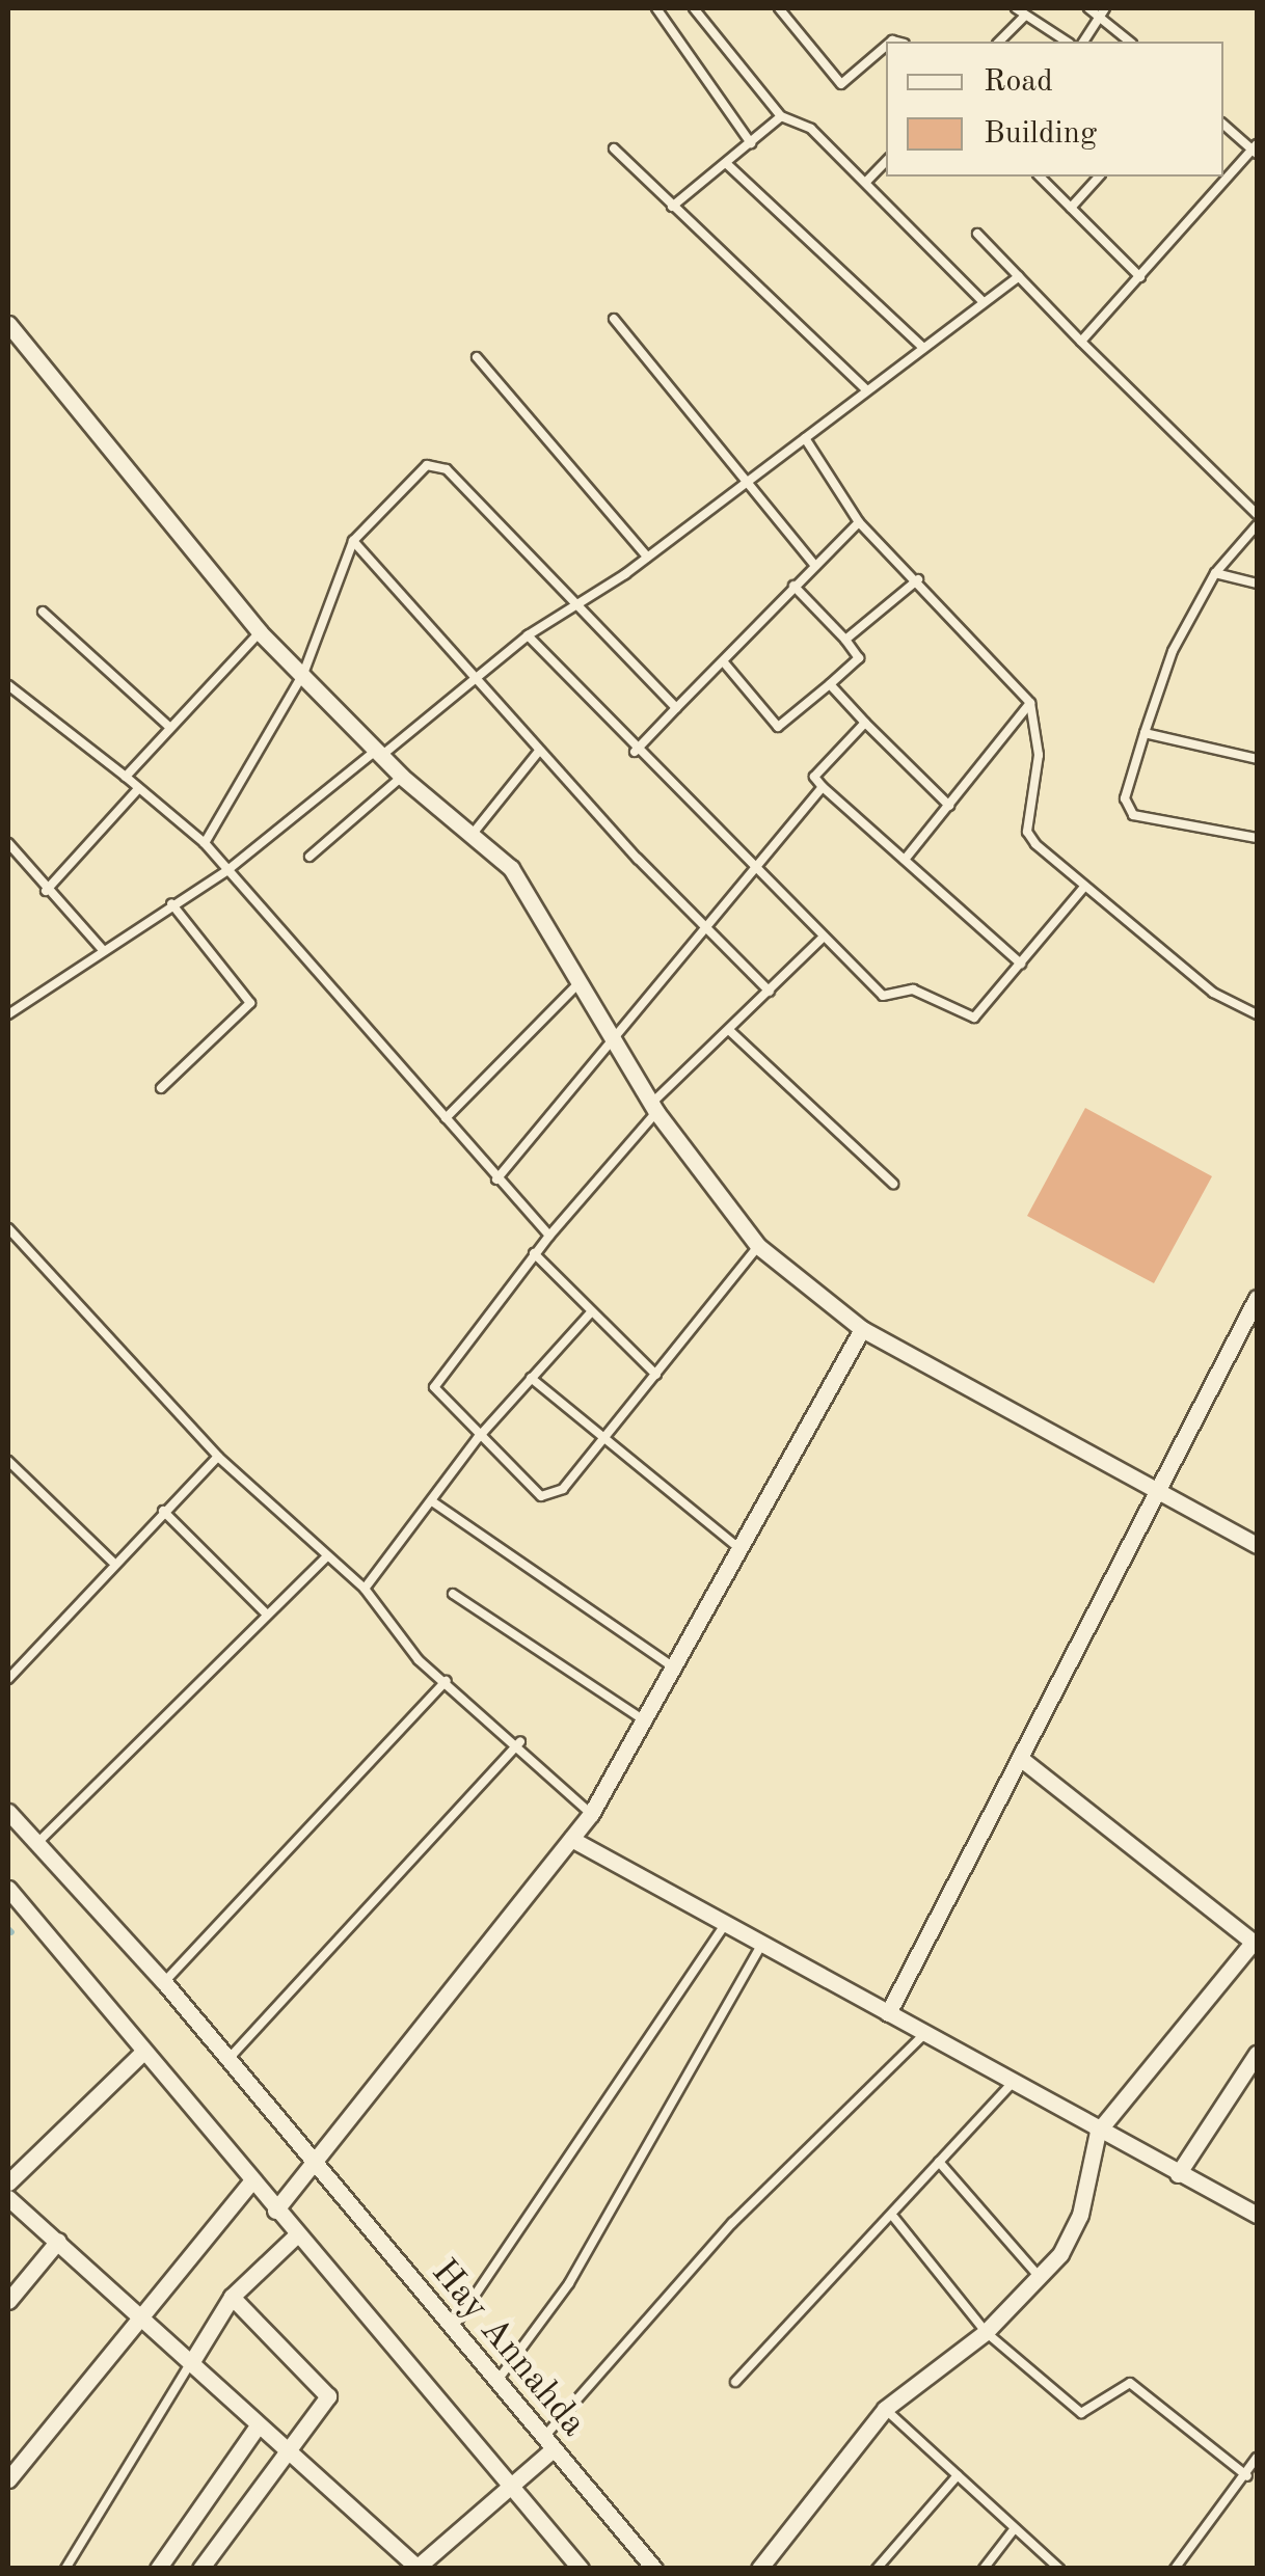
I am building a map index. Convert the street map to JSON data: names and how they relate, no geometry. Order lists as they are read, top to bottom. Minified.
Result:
{"streets":{"street":["Hay Annahda"]},"legend":["Road","Building"]}
